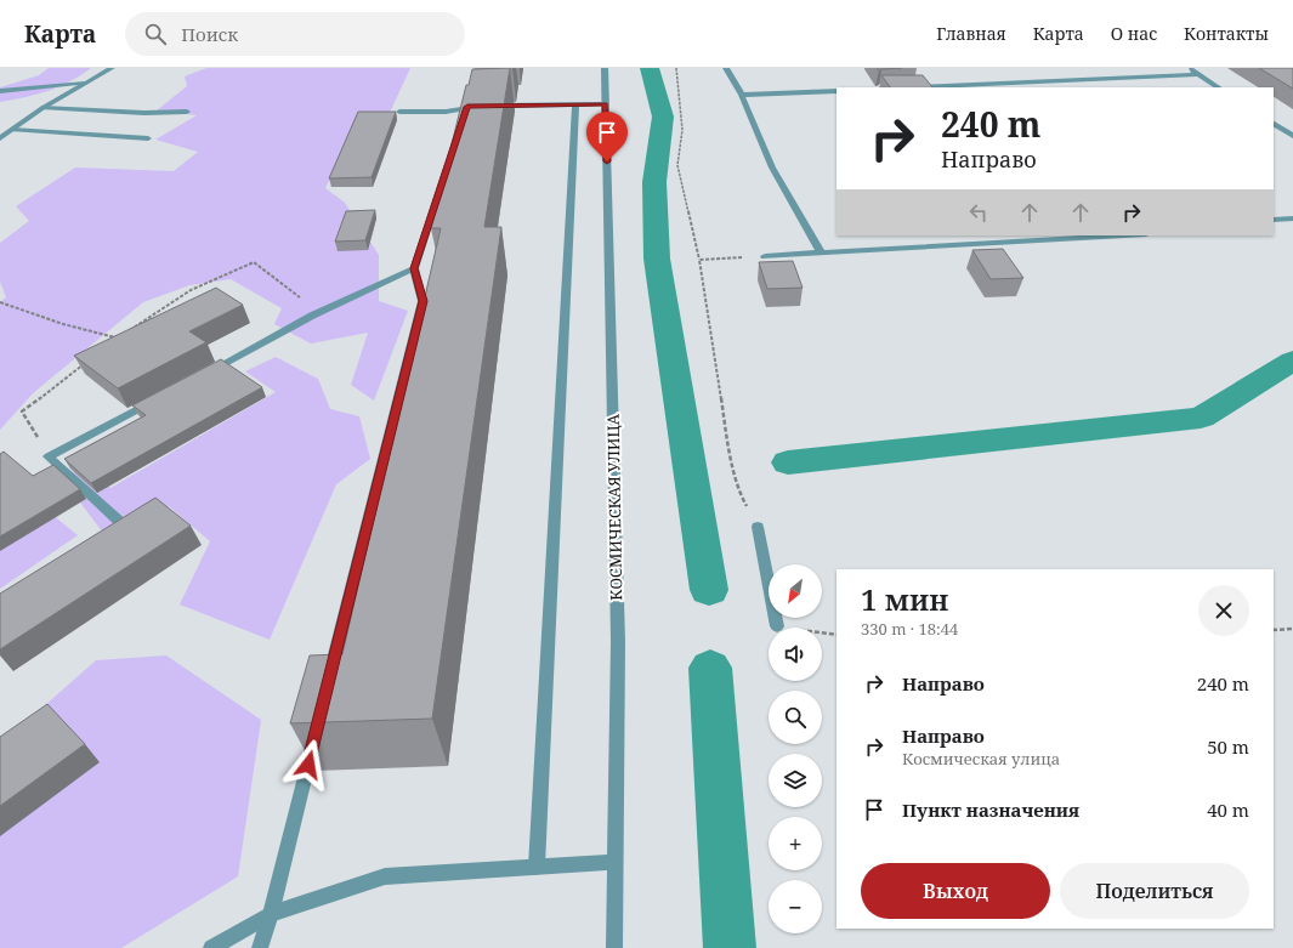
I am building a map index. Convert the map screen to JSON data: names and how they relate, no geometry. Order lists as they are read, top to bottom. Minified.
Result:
{"streets":{"street":["КОСМИЧЕСКАЯ УЛИЦА"]},"north":"bottom left","page":{"header":"Карта","search":"Поиск","nav":["Главная","Карта","О нас","Контакты"],"turn":["240 m","Направо"],"map_buttons":["+","−"],"heading":["1 мин","330 m · 18:44"],"list":[{"name":"Направо","value":"240 m"},{"name":"Направо","note":"Космическая улица","value":"50 m"},{"name":"Пункт назначения","value":"40 m"}],"buttons":["Выход","Поделиться"]}}
